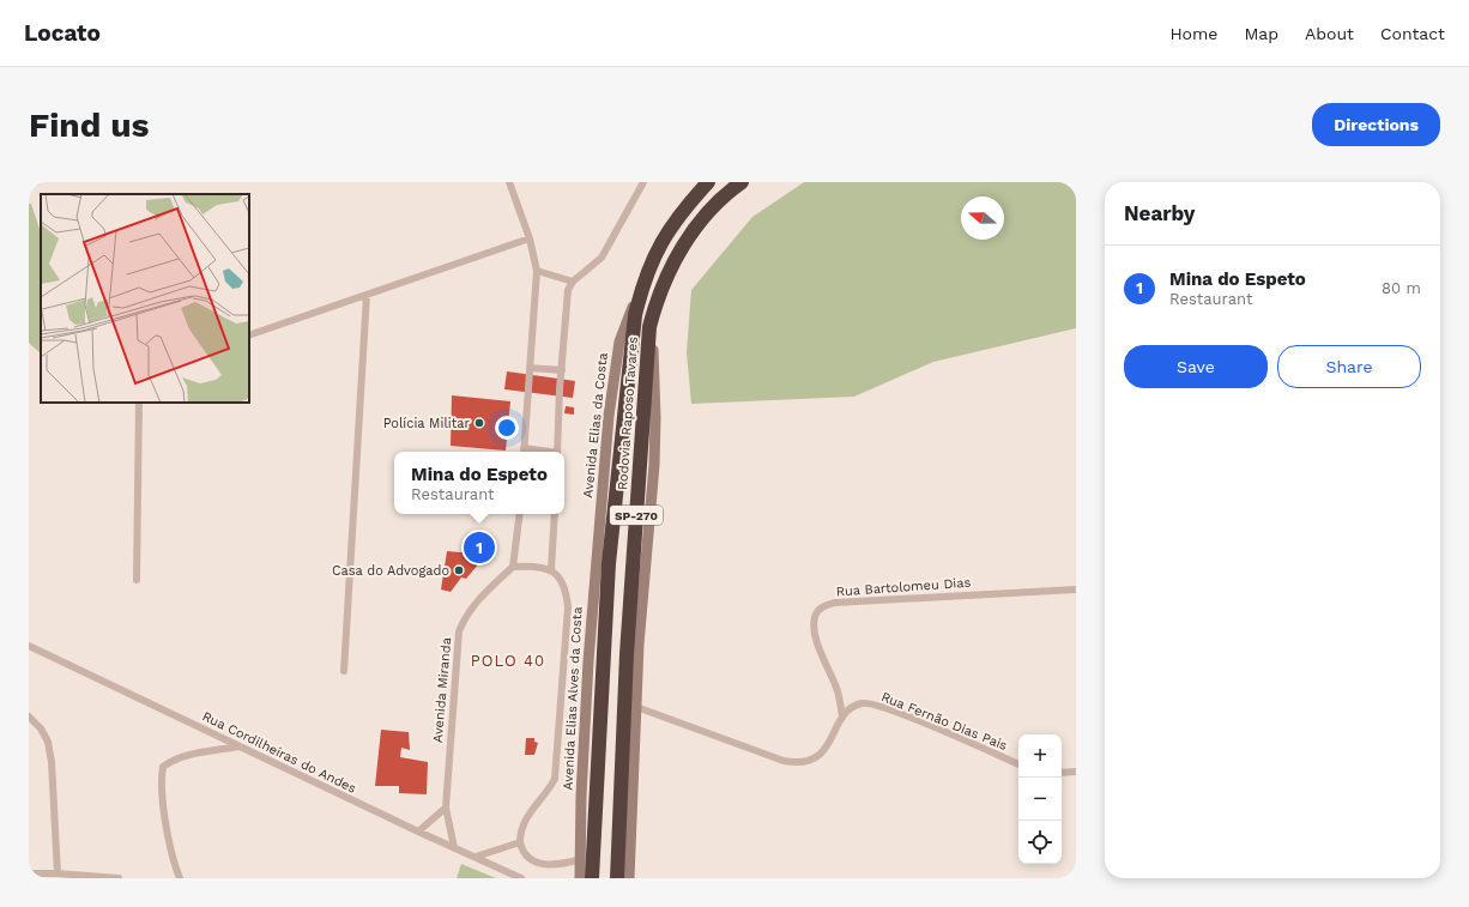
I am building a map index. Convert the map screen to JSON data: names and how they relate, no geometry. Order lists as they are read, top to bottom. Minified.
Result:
{"streets":{"highway":["Rodovia Raposo Tavares","SP-270"],"main road":["Avenida Elias da Costa","Avenida Elias Alves da Costa"],"street":["Rua Bartolomeu Dias","Avenida Miranda","Rua Fernão Dias Pais","Rua Cordilheiras do Andes"]},"crossings":[["Rodovia Raposo Tavares","Avenida Elias da Costa"],["Avenida Elias da Costa","Avenida Elias Alves da Costa"],["Rua Bartolomeu Dias","Rua Fernão Dias Pais"],["Avenida Miranda","Rua Cordilheiras do Andes"]],"districts":["POLO 40"],"places":["Polícia Militar","Casa do Advogado"],"north":"left","page":{"header":"Locato","nav":["Home","Map","About","Contact"],"buttons":["Directions",["Save","Share"]],"title":"Find us","heading":"Nearby","list":[{"mark":"1","name":"Mina do Espeto","note":"Restaurant","value":"80 m"}],"popup":["Mina do Espeto","Restaurant"],"pins":"1","map_buttons":["+","−"]}}
